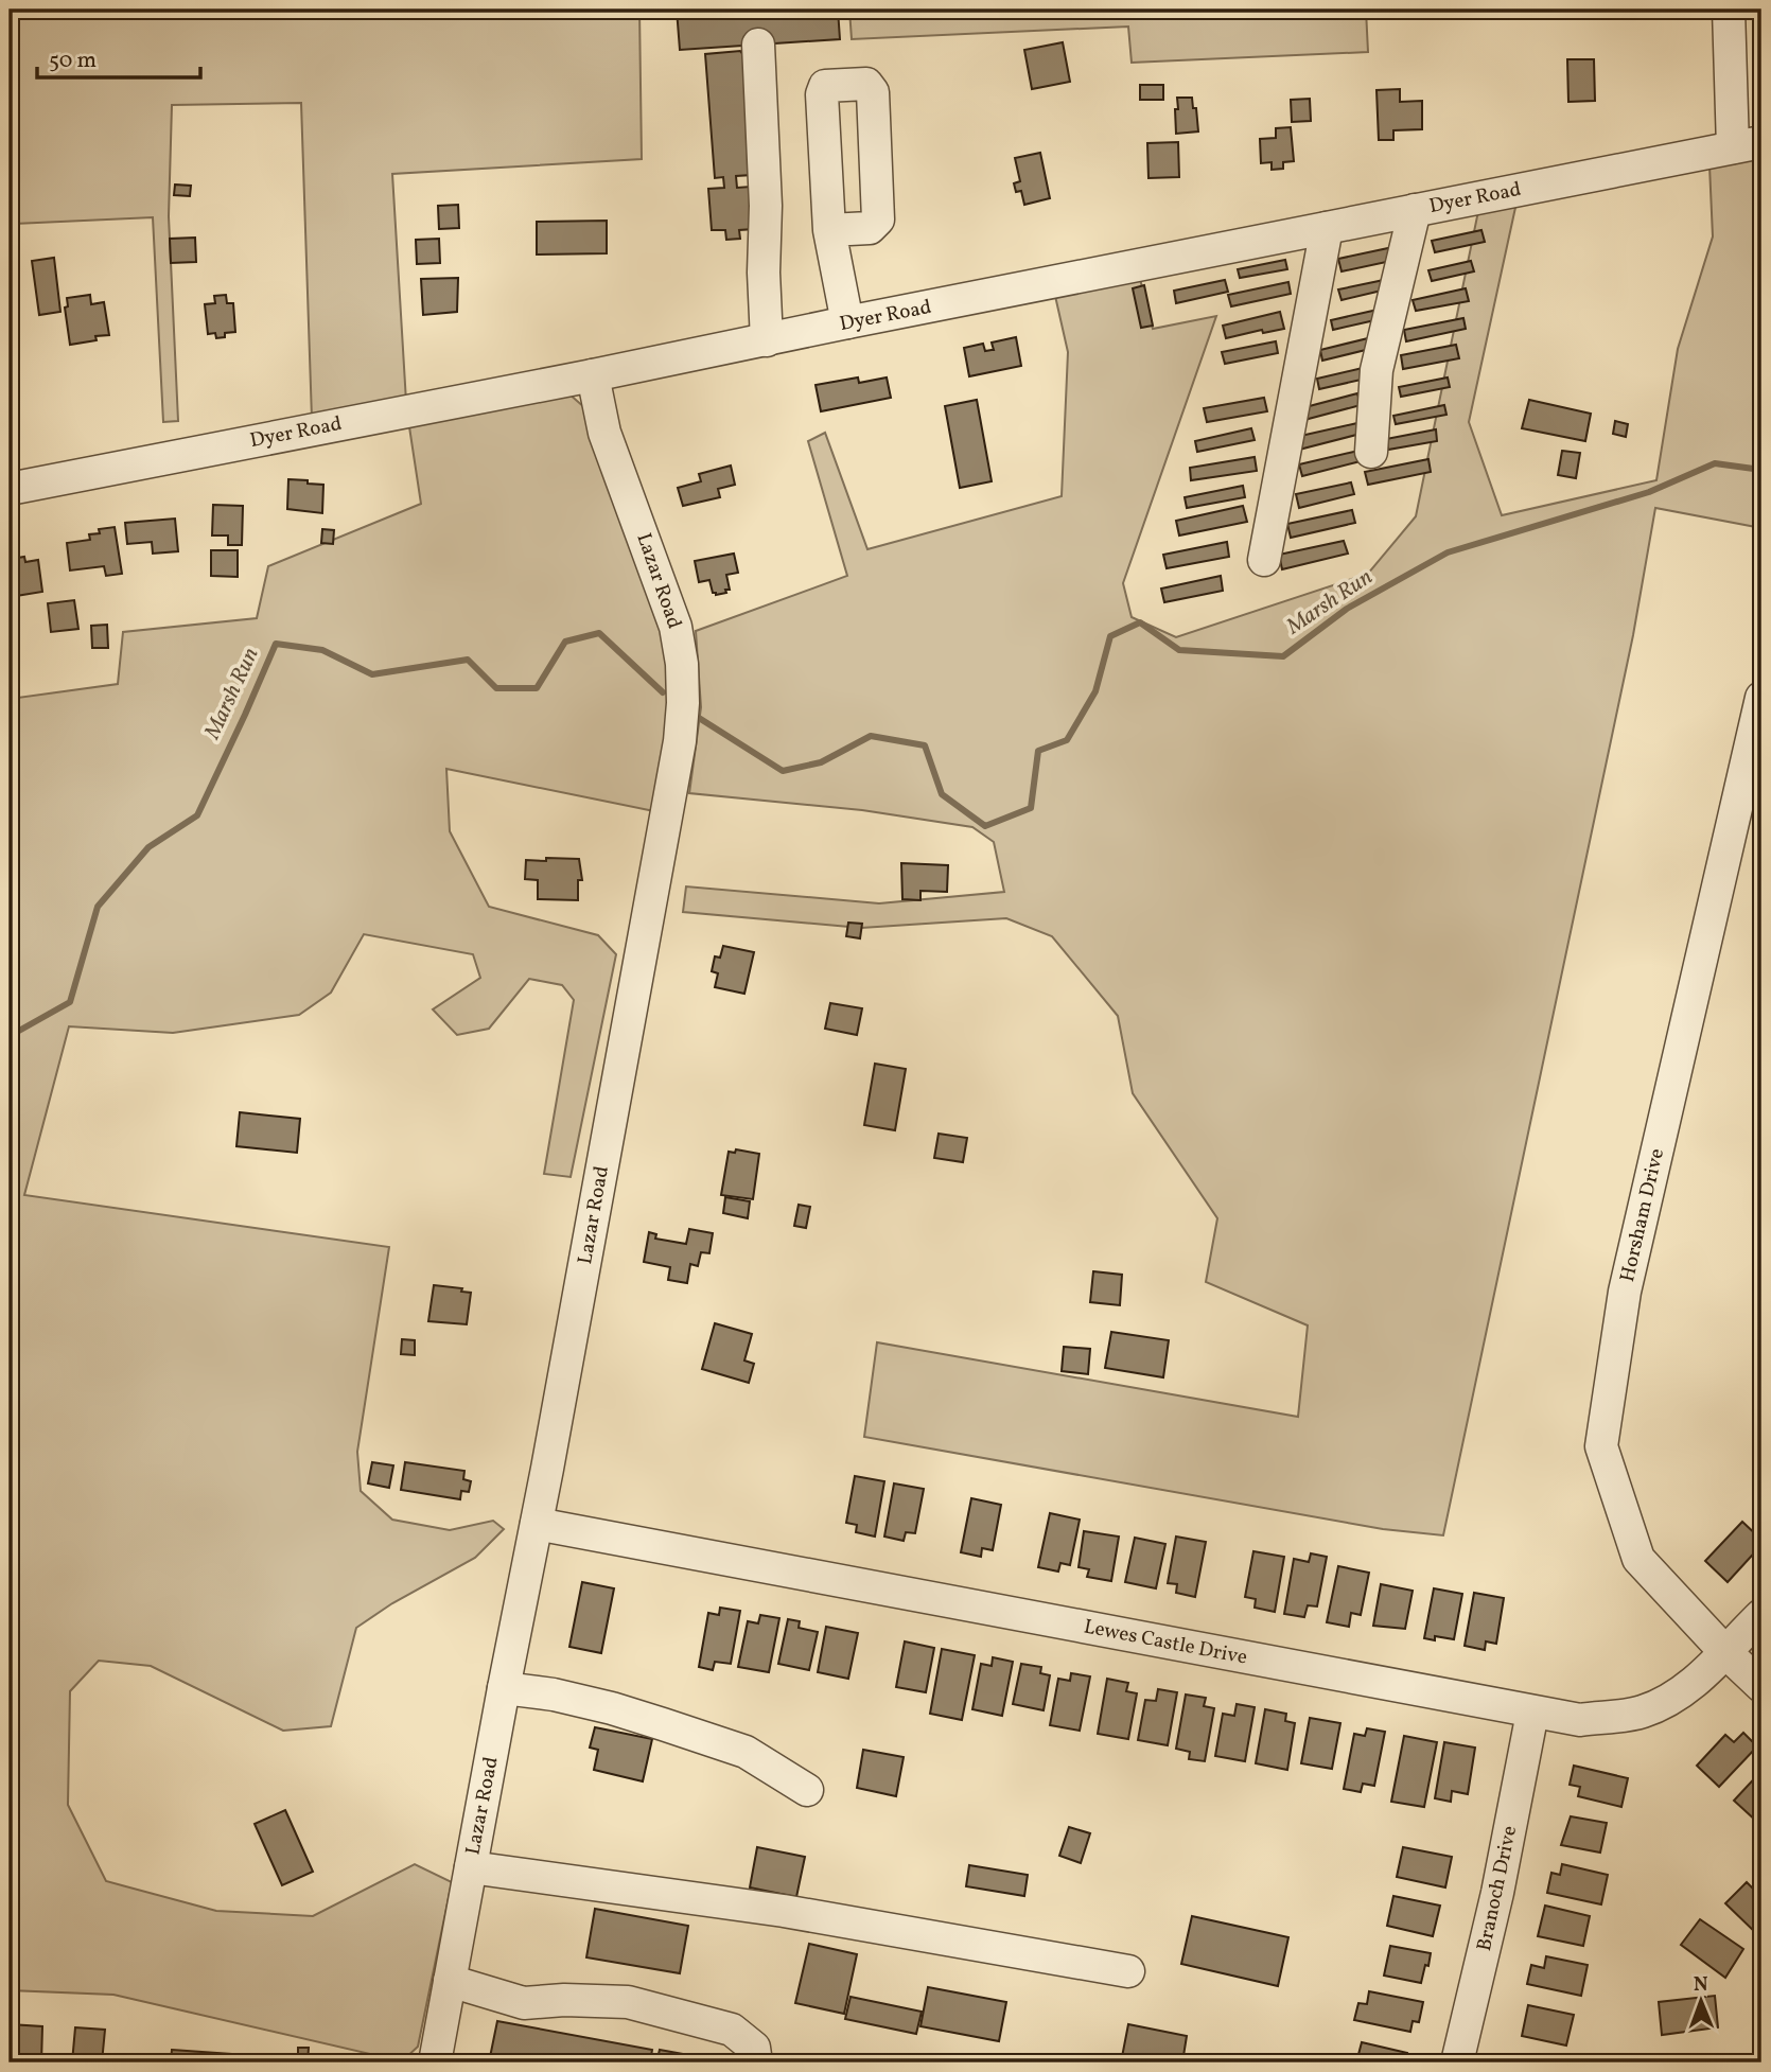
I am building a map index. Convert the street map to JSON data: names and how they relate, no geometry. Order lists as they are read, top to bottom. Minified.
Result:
{"streets":{"street":["Dyer Road","Lazar Road","Horsham Drive","Lewes Castle Drive","Branoch Drive"]},"crossings":[["Dyer Road","Lazar Road"],["Lazar Road","Lewes Castle Drive"],["Horsham Drive","Lewes Castle Drive"],["Lewes Castle Drive","Branoch Drive"]],"water":["Marsh Run"],"scale_bar":"50 m","north":"top"}
